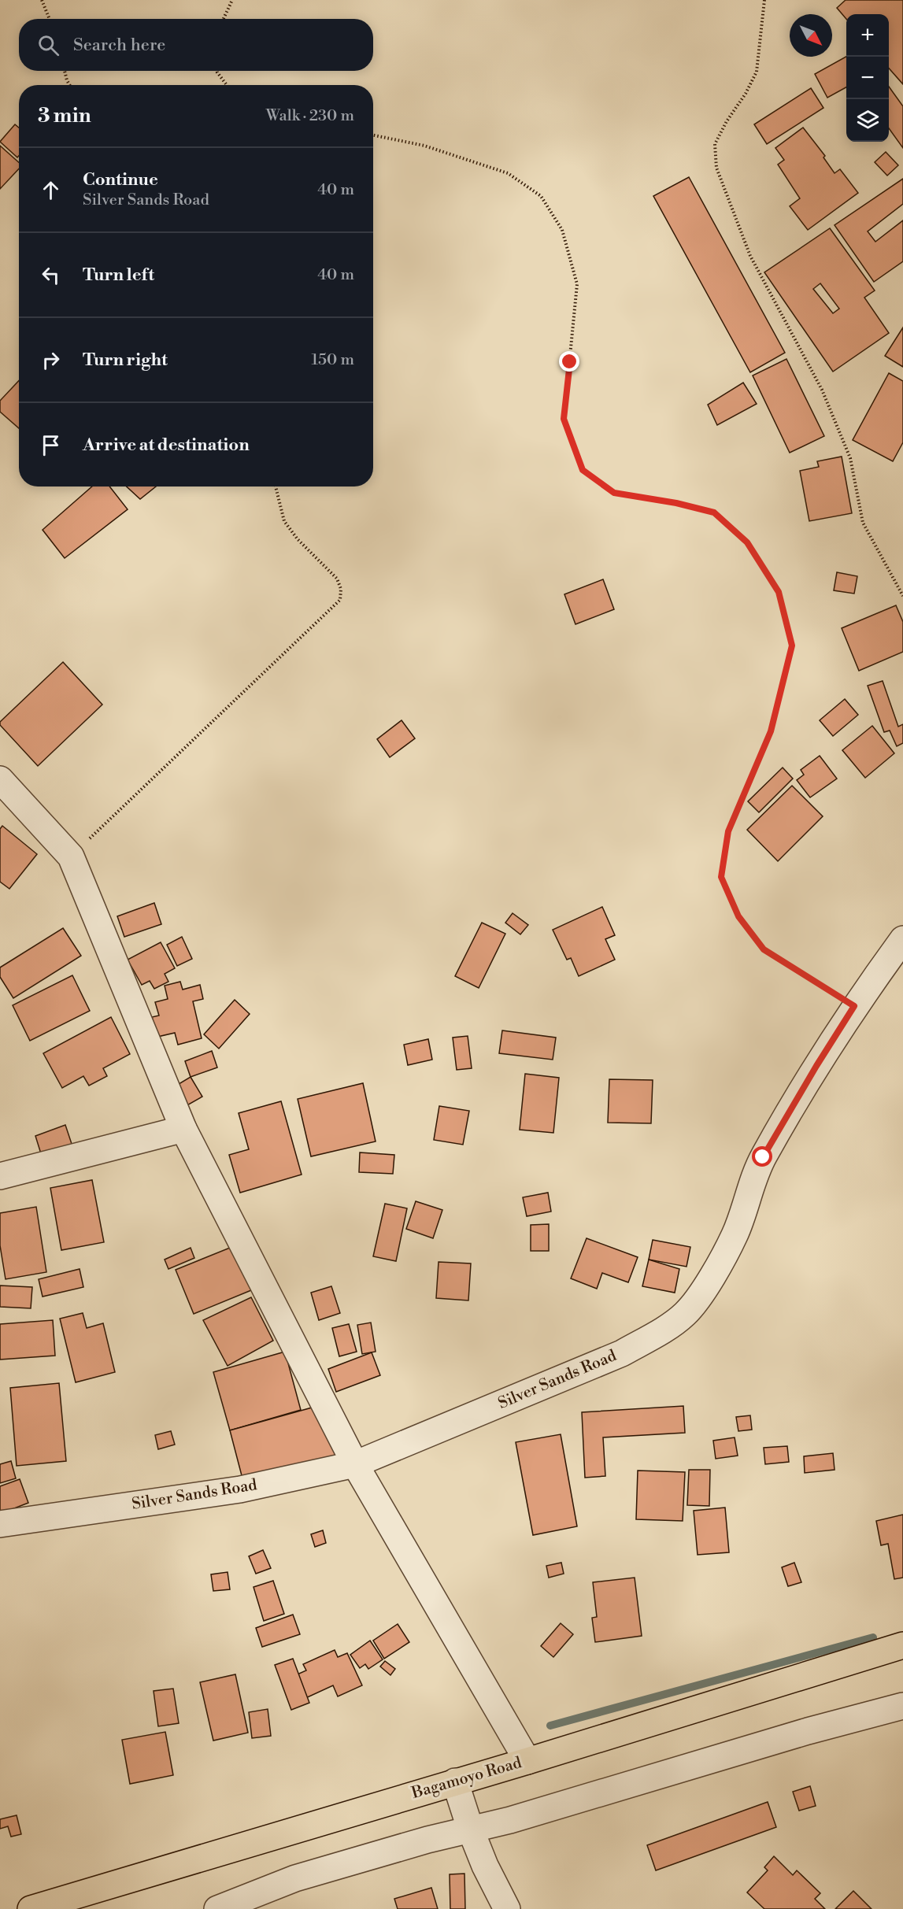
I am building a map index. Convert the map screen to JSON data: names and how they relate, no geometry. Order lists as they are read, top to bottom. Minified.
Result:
{"streets":{"highway":["Bagamoyo Road"],"street":["Silver Sands Road"]},"north":"bottom right","page":{"map_buttons":["+","−"],"search":"Search here","heading":["3 min","Walk · 230 m"],"list":[["Continue","Silver Sands Road","40 m"],["Turn left","40 m"],["Turn right","150 m"],"Arrive at destination"]}}
